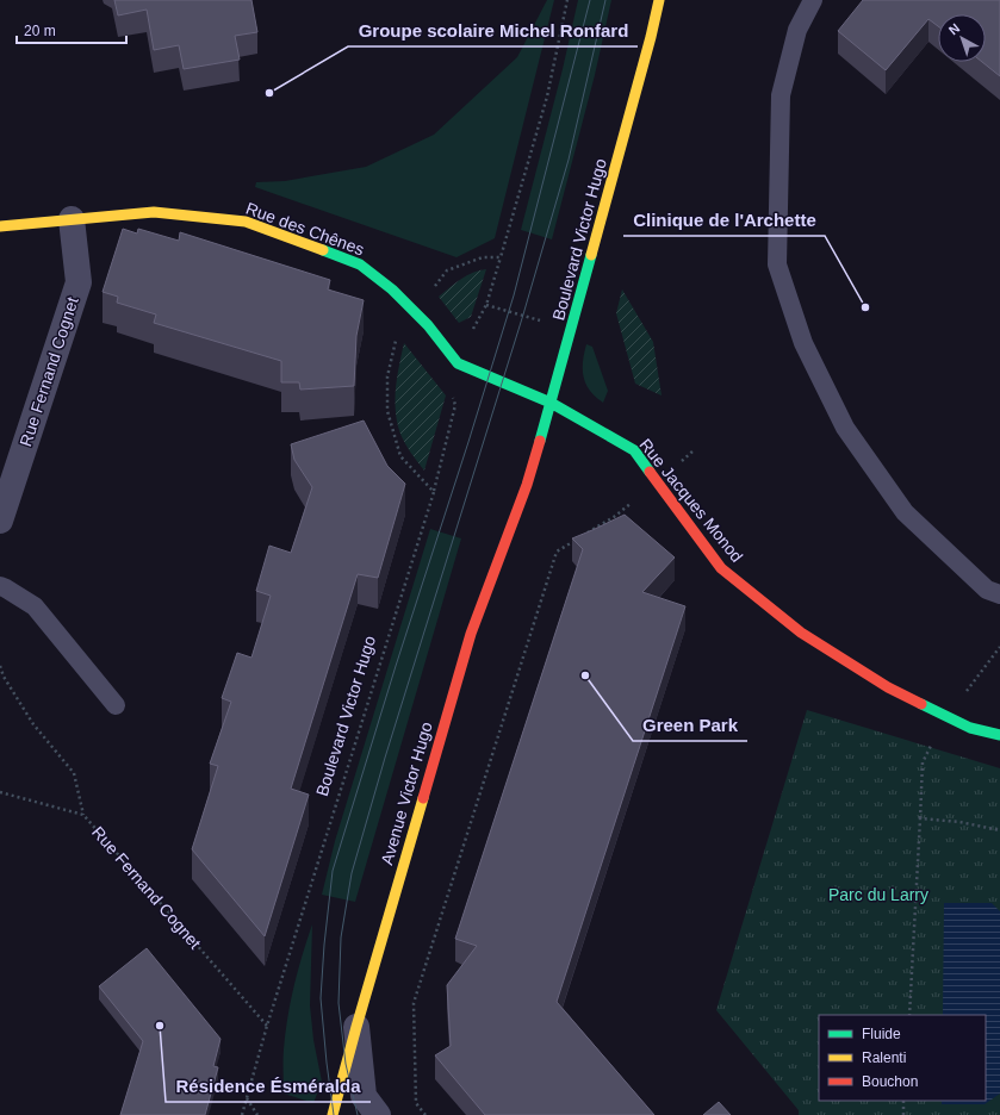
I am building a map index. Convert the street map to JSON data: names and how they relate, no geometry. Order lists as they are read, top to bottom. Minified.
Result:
{"streets":{"street":["Rue des Chênes","Boulevard Victor Hugo","Rue Fernand Cognet","Rue Jacques Monod","Avenue Victor Hugo"]},"crossings":[["Rue des Chênes","Boulevard Victor Hugo"],["Rue des Chênes","Rue Fernand Cognet"],["Rue des Chênes","Rue Jacques Monod"],["Boulevard Victor Hugo","Rue Fernand Cognet"],["Boulevard Victor Hugo","Rue Jacques Monod"],["Boulevard Victor Hugo","Avenue Victor Hugo"]],"parks":["Parc du Larry"],"places":["Groupe scolaire Michel Ronfard","Clinique de l'Archette","Green Park","Résidence Ésméralda"],"legend":["Fluide","Ralenti","Bouchon"],"scale_bar":"20 m","north":"top left"}
